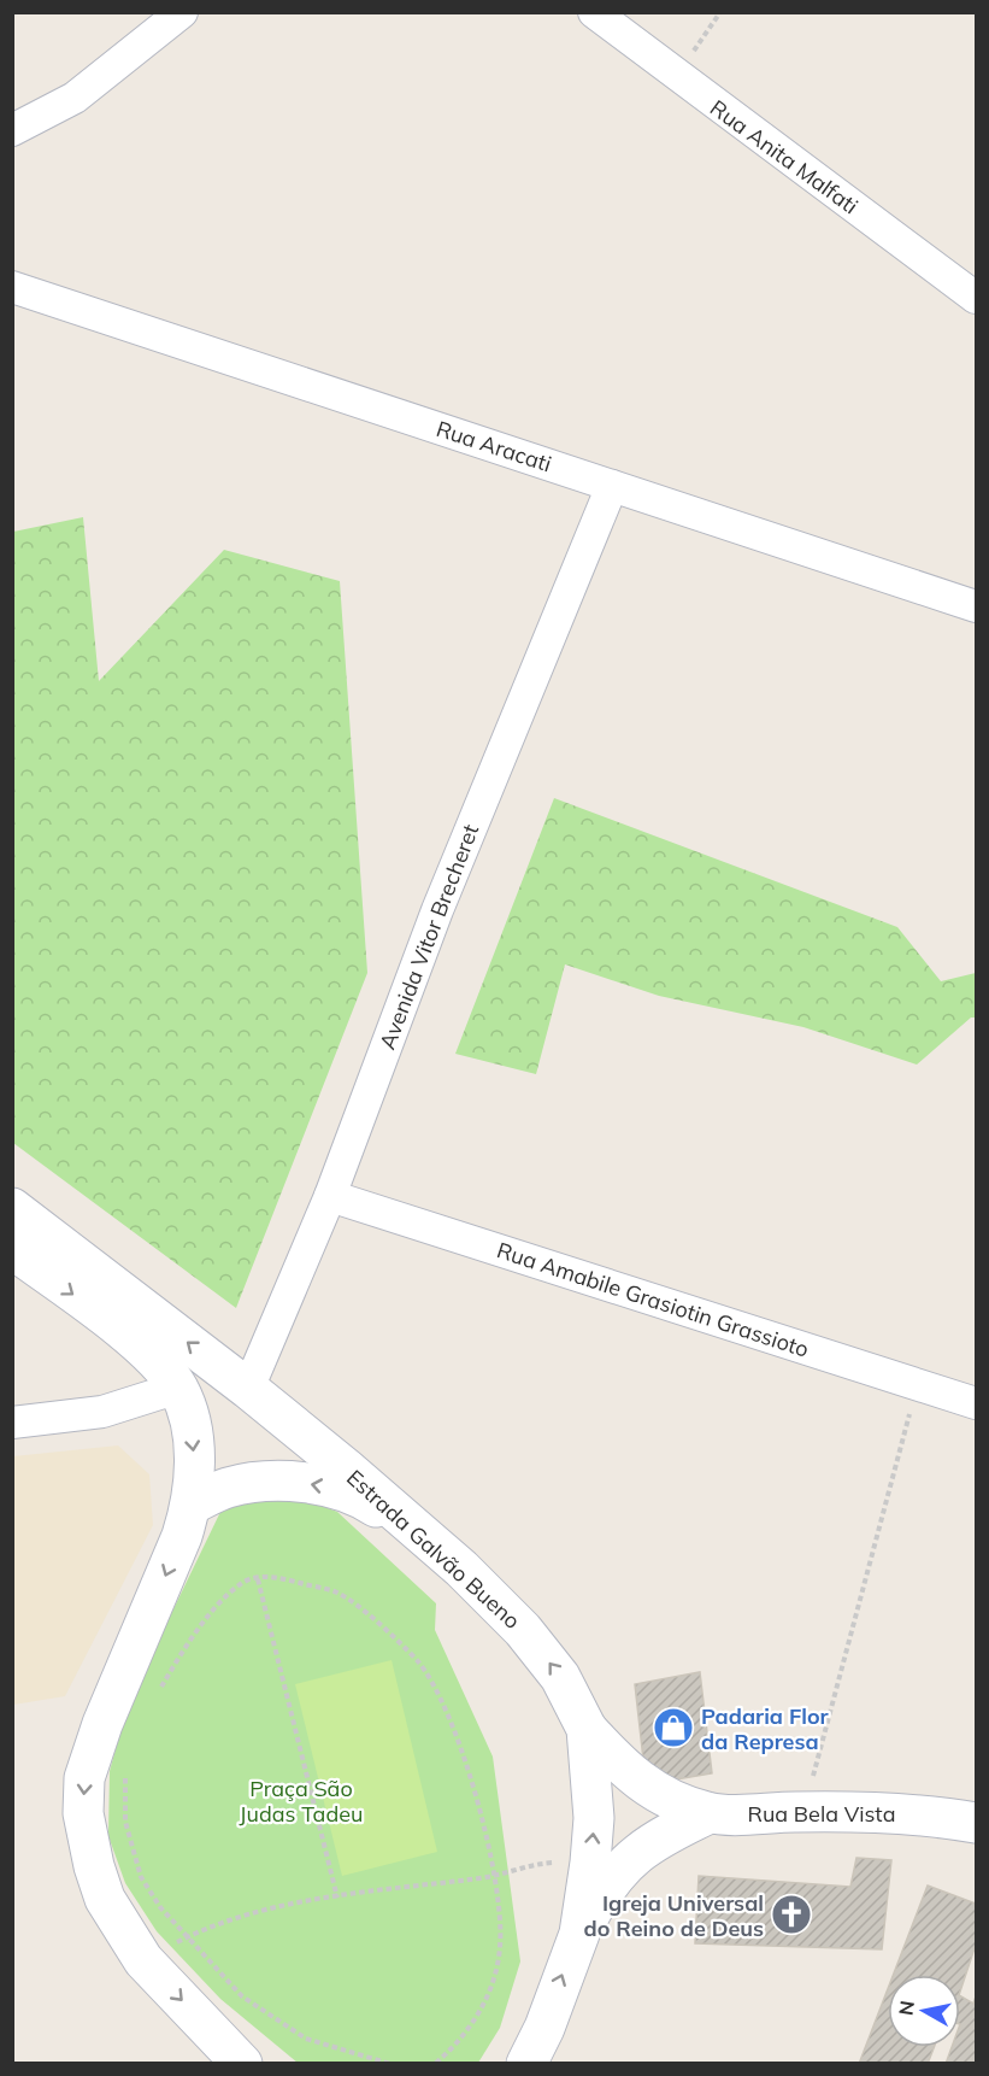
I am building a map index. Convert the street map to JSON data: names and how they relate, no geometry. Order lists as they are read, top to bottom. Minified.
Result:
{"streets":{"main road":["Estrada Galvão Bueno","Rua Bela Vista"],"street":["Rua Anita Malfati","Rua Aracati","Avenida Vitor Brecheret","Rua Amabile Grasiotin Grassioto"]},"crossings":[["Rua Aracati","Avenida Vitor Brecheret"],["Avenida Vitor Brecheret","Rua Amabile Grasiotin Grassioto"],["Avenida Vitor Brecheret","Estrada Galvão Bueno"],["Estrada Galvão Bueno","Rua Bela Vista"]],"parks":["Praça São Judas Tadeu"],"places":{"shop":["Padaria Flor da Represa"],"church":["Igreja Universal do Reino de Deus"]},"north":"left"}
